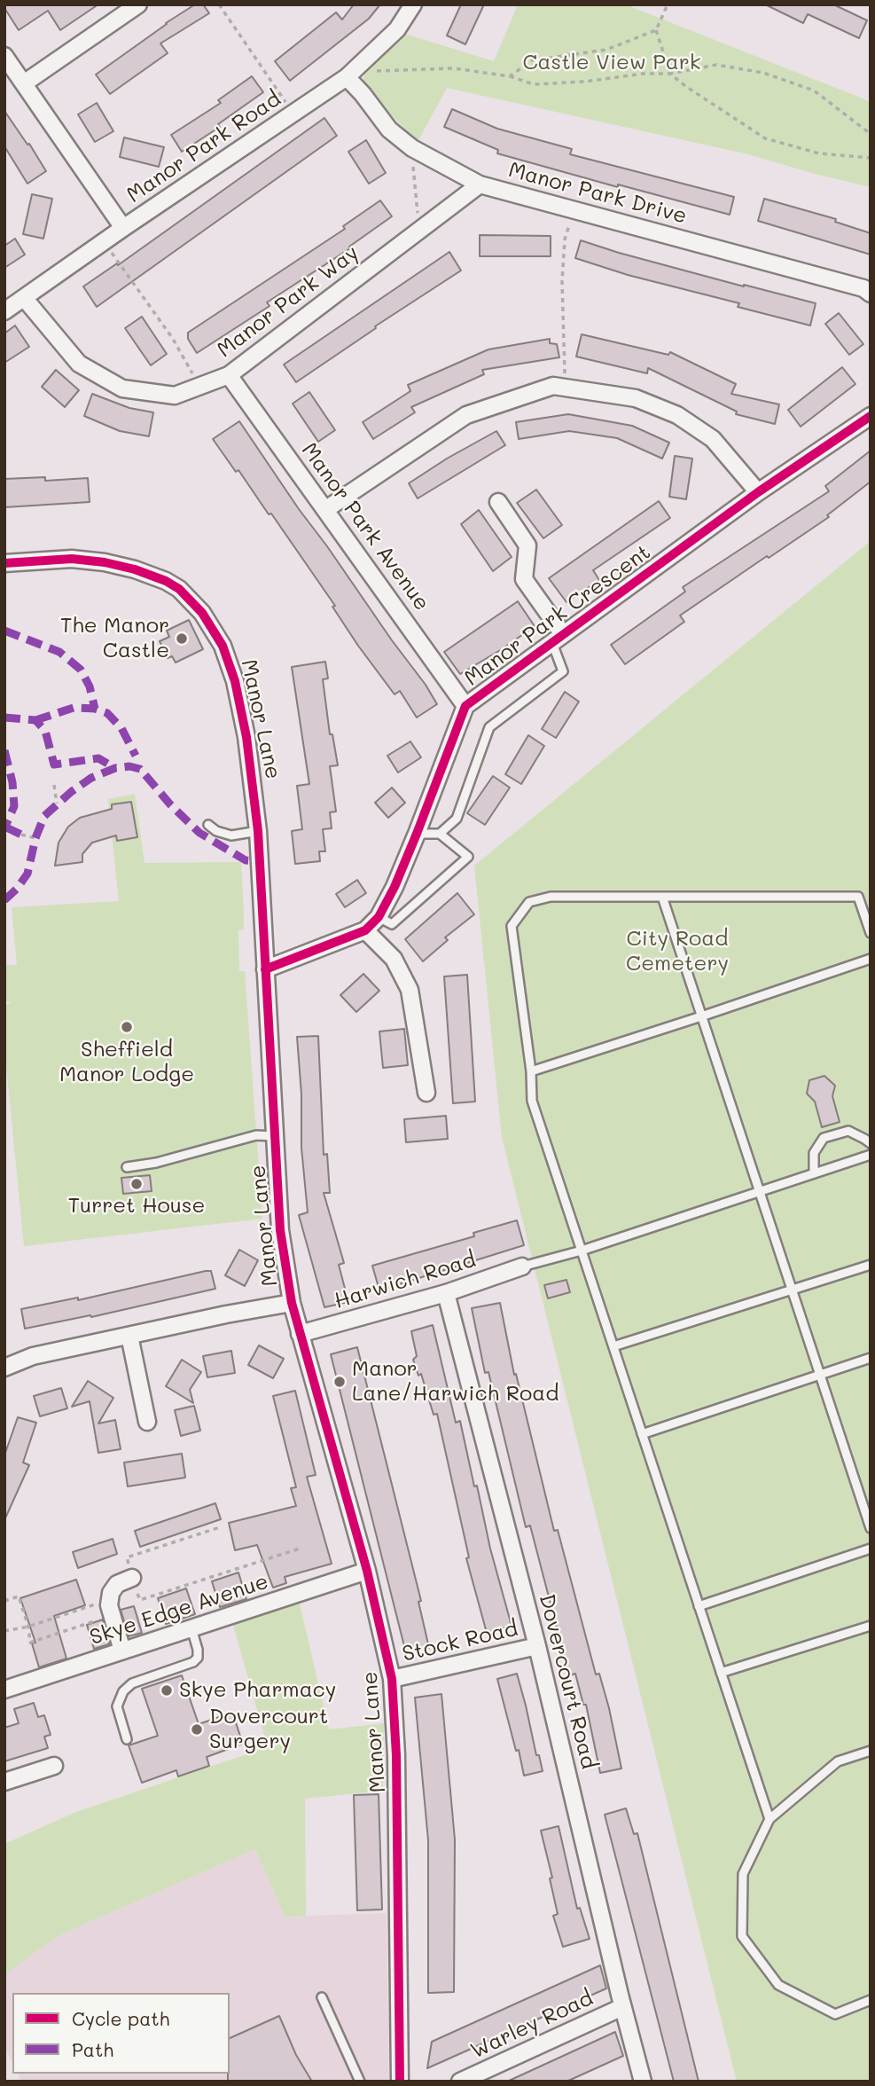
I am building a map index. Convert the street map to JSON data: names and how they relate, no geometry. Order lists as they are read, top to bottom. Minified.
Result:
{"streets":{"street":["Manor Park Road","Manor Park Drive","Manor Park Way","Manor Park Avenue","Manor Park Crescent","Manor Lane","Harwich Road","Skye Edge Avenue","Stock Road","Dovercourt Road","Warley Road"]},"crossings":[["Manor Park Road","Manor Park Drive"],["Manor Park Road","Manor Park Way"],["Manor Park Drive","Manor Park Way"],["Manor Park Way","Manor Park Avenue"],["Manor Park Avenue","Manor Park Crescent"],["Manor Park Crescent","Manor Lane"],["Manor Lane","Harwich Road"],["Manor Lane","Skye Edge Avenue"],["Manor Lane","Stock Road"],["Harwich Road","Dovercourt Road"],["Stock Road","Dovercourt Road"],["Dovercourt Road","Warley Road"]],"parks":["Castle View Park","City Road Cemetery"],"places":["The Manor Castle","Sheffield Manor Lodge","Turret House","Manor Lane/Harwich Road","Skye Pharmacy","Dovercourt Surgery"],"legend":["Cycle path","Path"]}
